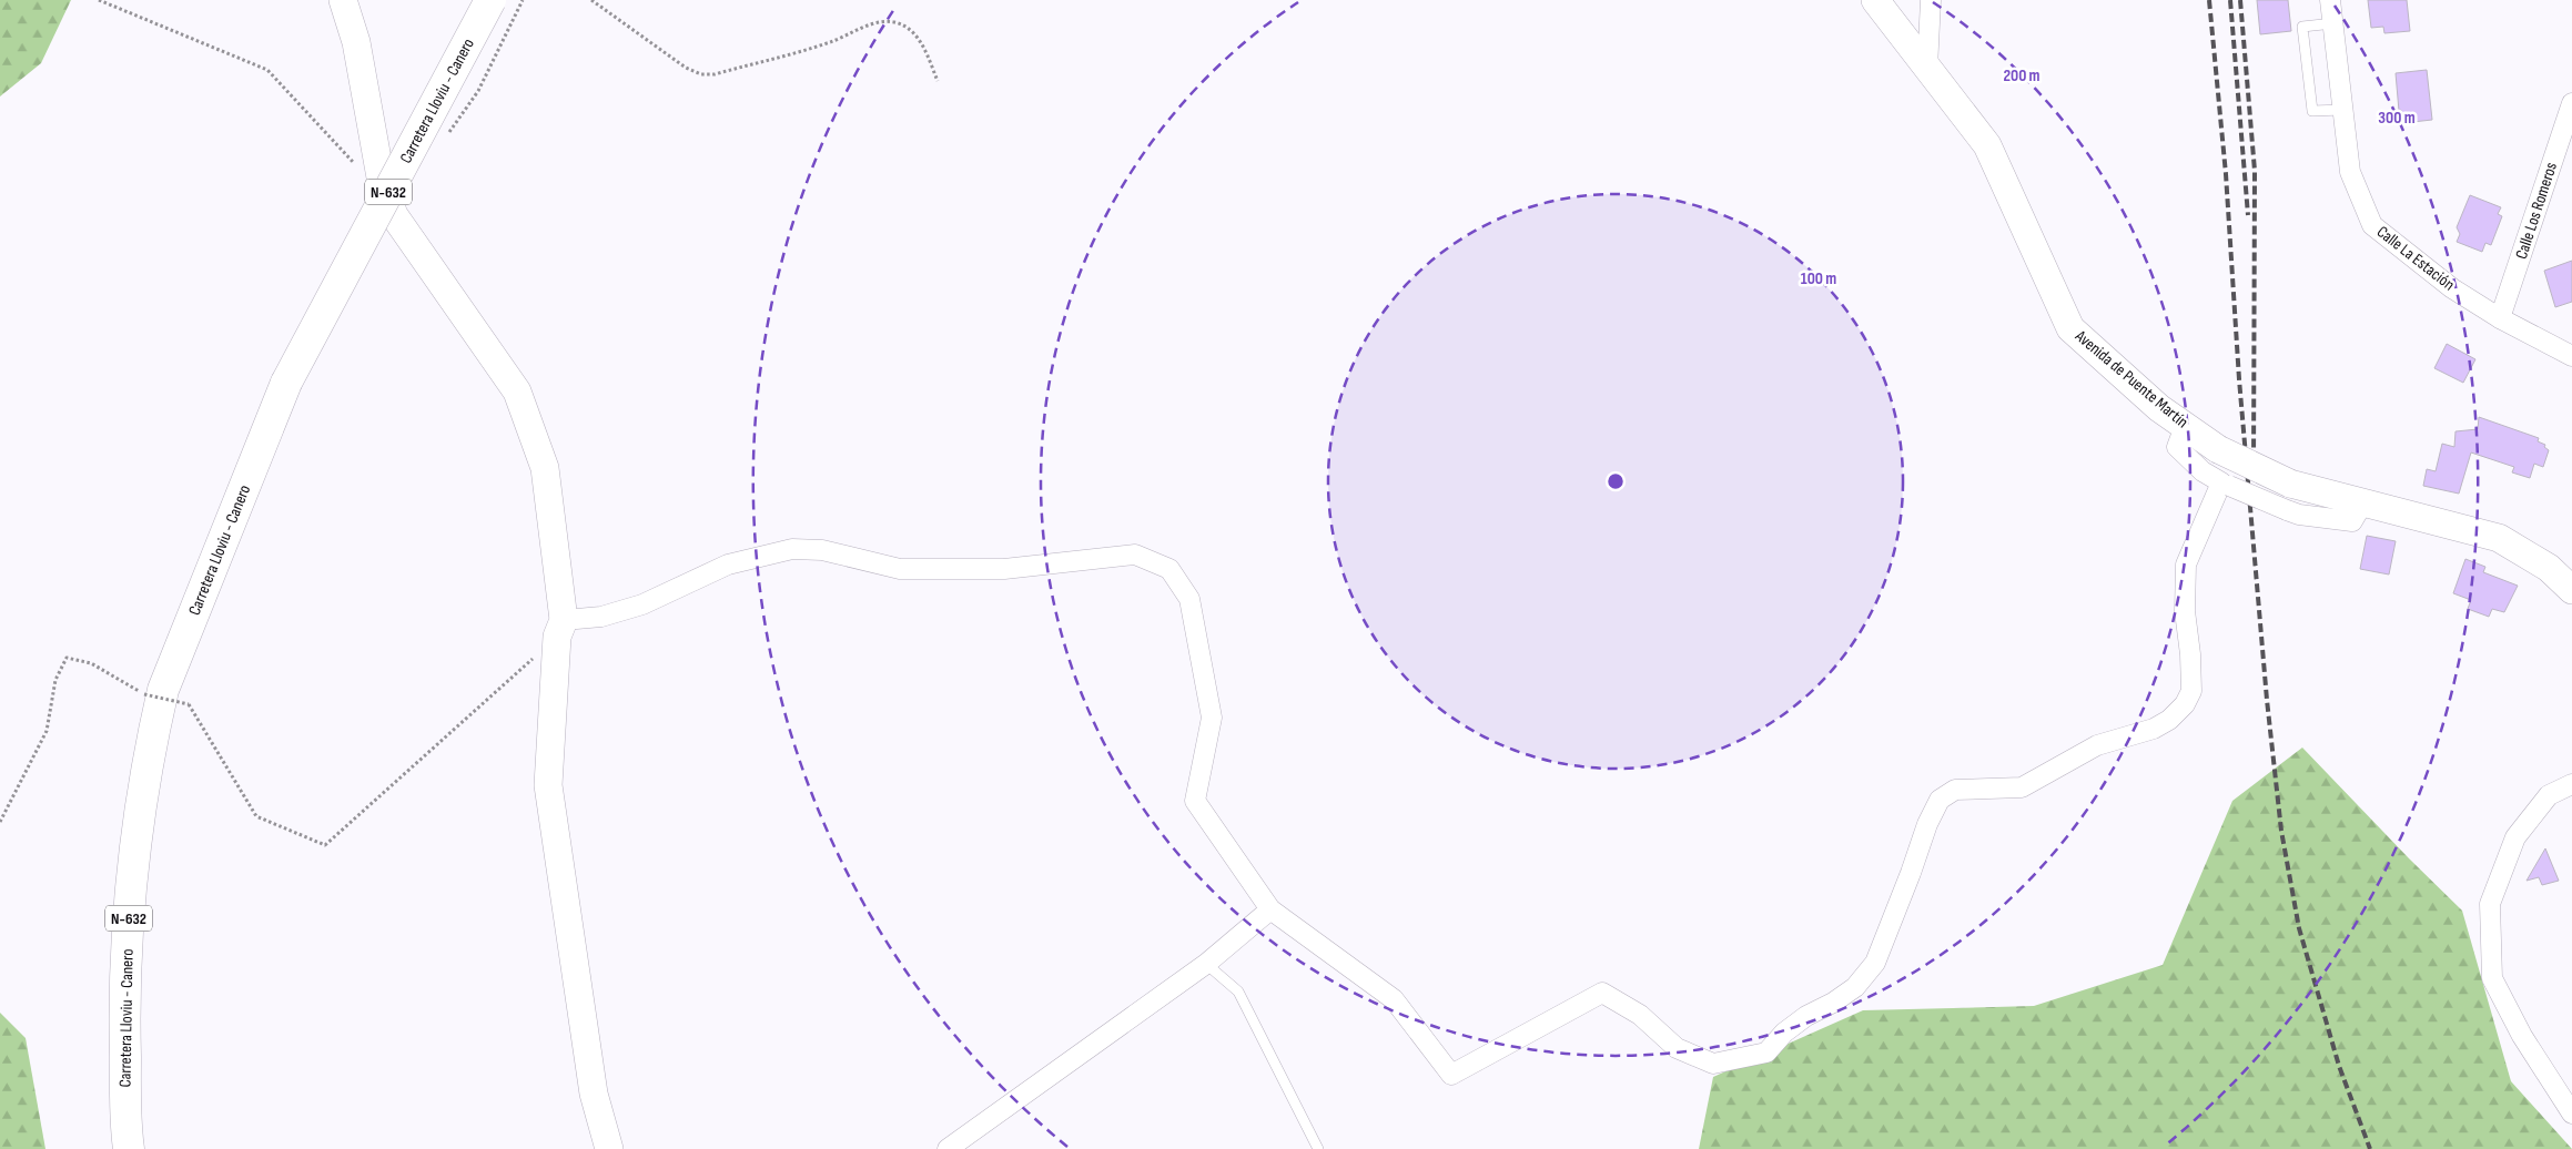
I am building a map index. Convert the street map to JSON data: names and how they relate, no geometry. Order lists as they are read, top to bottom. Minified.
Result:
{"streets":{"highway":["Carretera Lloviu - Canero","N-632"],"street":["Calle Los Romeros","Calle La Estación","Avenida de Puente Martín"]},"crossings":[["Calle Los Romeros","Calle La Estación"]],"rings":["200 m","300 m","100 m"]}
